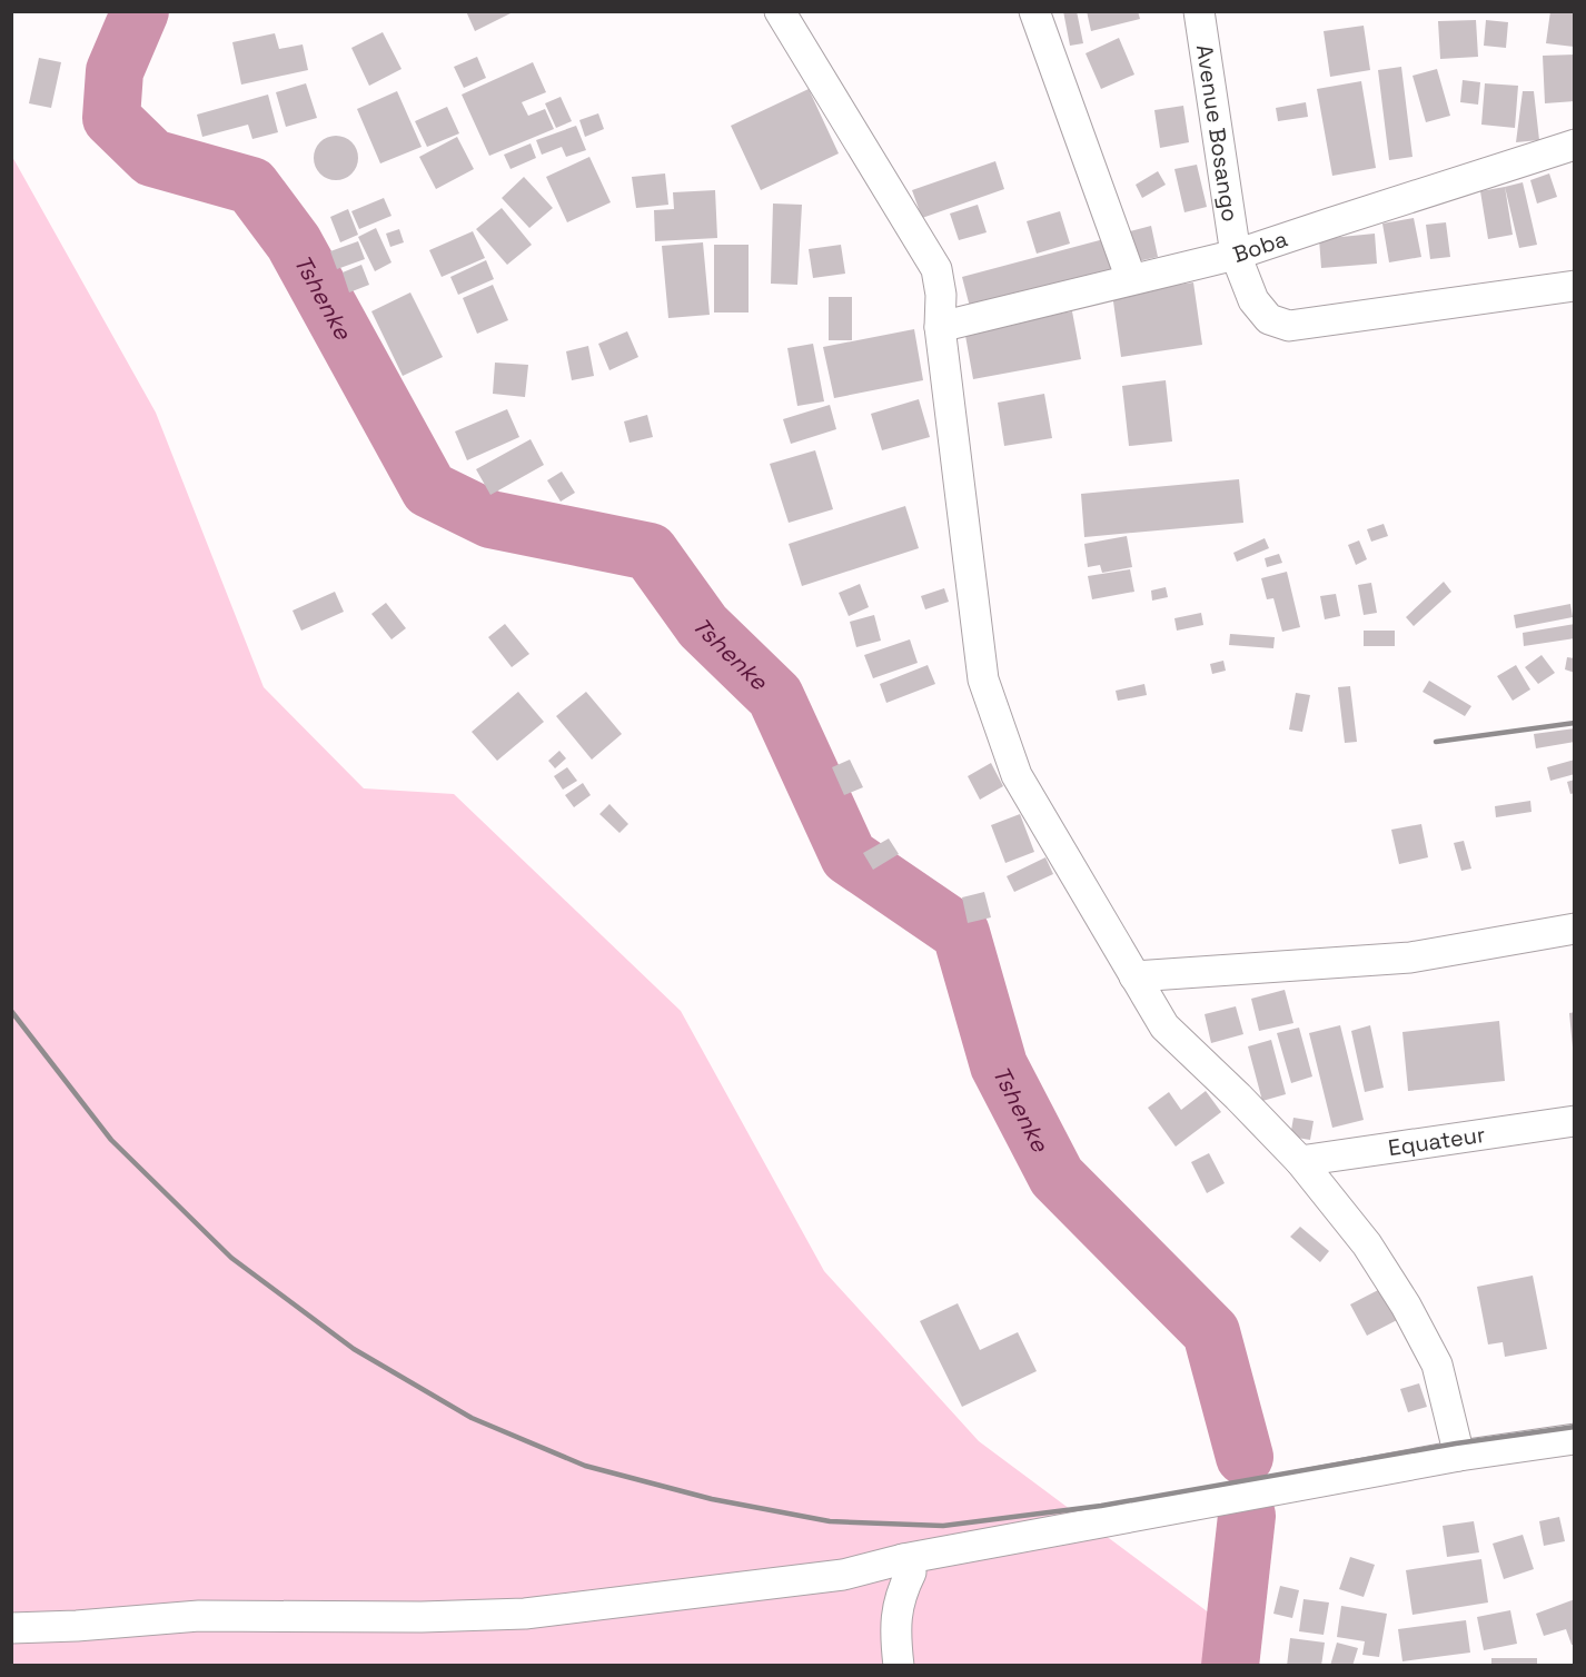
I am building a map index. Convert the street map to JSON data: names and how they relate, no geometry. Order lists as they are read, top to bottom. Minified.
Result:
{"streets":{"street":["Avenue Bosango","Boba","Equateur"]},"crossings":[["Avenue Bosango","Boba"]],"water":["Tshenke"]}
